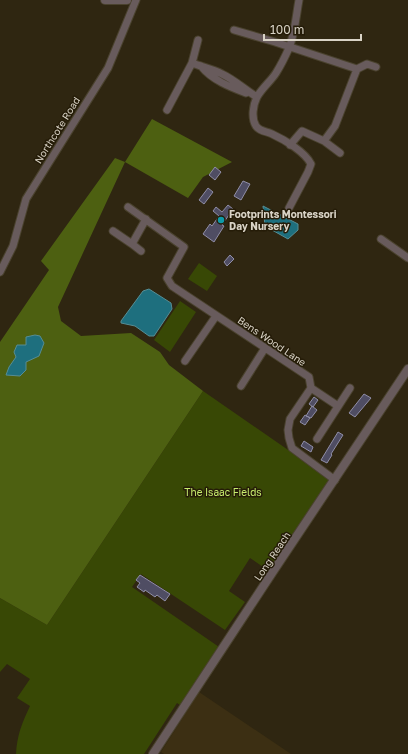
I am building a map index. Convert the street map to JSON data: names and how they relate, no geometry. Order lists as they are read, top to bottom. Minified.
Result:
{"streets":{"street":["Northcote Road","Bens Wood Lane","Long Reach"]},"parks":["The Isaac Fields"],"places":["Footprints Montessori Day Nursery"],"scale_bar":"100 m"}
